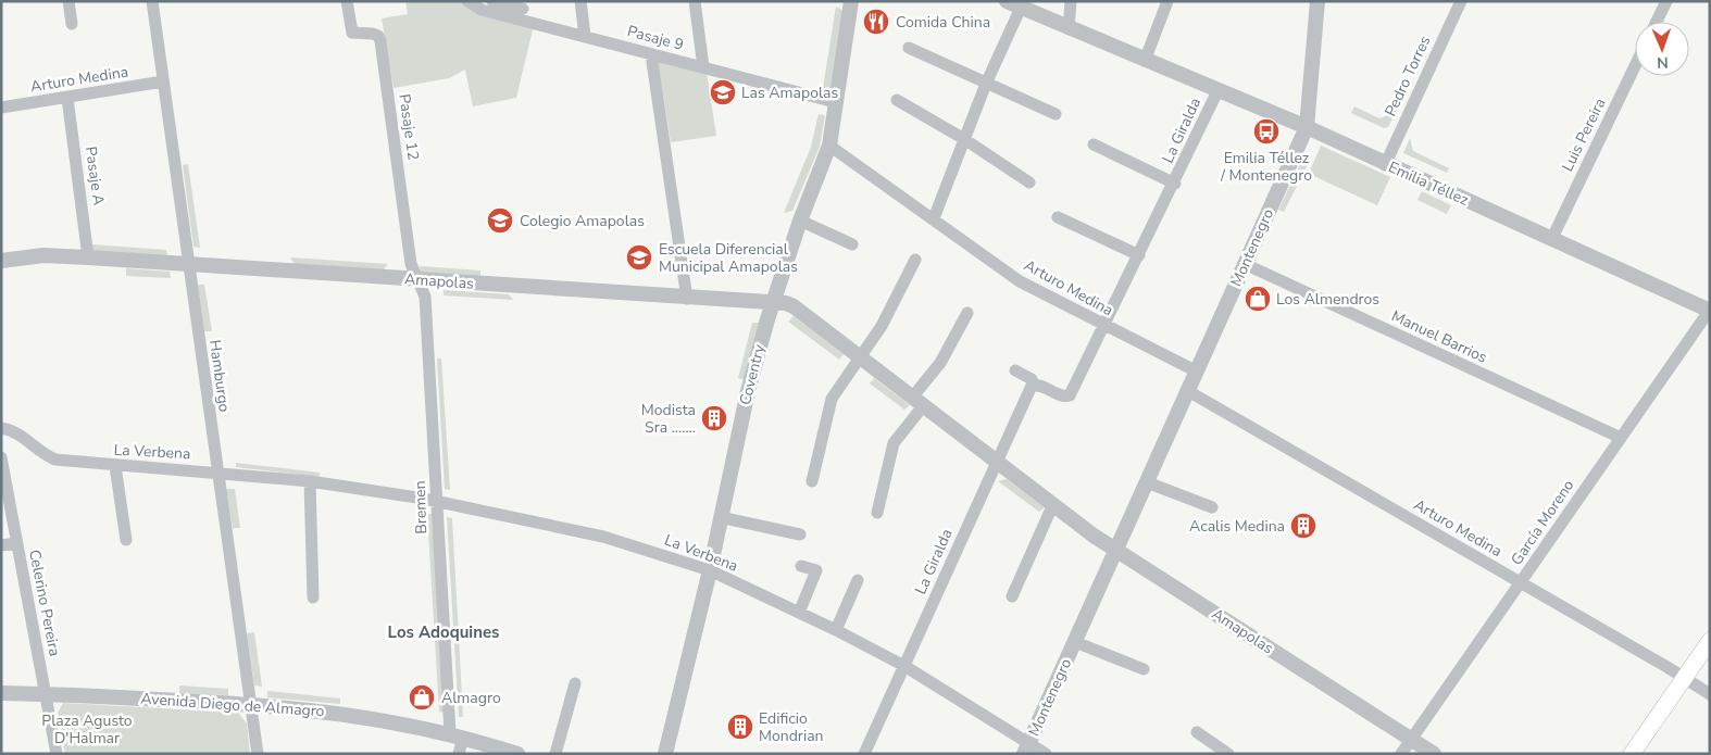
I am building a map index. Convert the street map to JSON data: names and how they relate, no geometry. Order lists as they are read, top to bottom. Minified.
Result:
{"streets":{"street":["Pasaje 9","Pedro Torres","Arturo Medina","Pasaje 12","La Giralda","Luis Pereira","Pasaje A","Emilia Téllez","Montenegro","Amapolas","Manuel Barrios","Coventry","Hamburgo","La Verbena","Bremen","García Moreno","Celerino Pereira","Avenida Diego de Almagro"]},"crossings":[["Pasaje 9","Coventry"],["Pedro Torres","Emilia Téllez"],["Arturo Medina","La Giralda"],["Arturo Medina","Pasaje A"],["Arturo Medina","Montenegro"],["Arturo Medina","Coventry"],["Arturo Medina","Hamburgo"],["Arturo Medina","García Moreno"],["Pasaje 12","Amapolas"],["Pasaje 12","Bremen"],["La Giralda","Emilia Téllez"],["La Giralda","Amapolas"],["La Giralda","La Verbena"],["Luis Pereira","Emilia Téllez"],["Pasaje A","Amapolas"],["Emilia Téllez","Montenegro"],["Emilia Téllez","García Moreno"],["Montenegro","Amapolas"],["Montenegro","Manuel Barrios"],["Montenegro","La Verbena"],["Amapolas","Coventry"],["Amapolas","Hamburgo"],["Amapolas","Bremen"],["Amapolas","García Moreno"],["Manuel Barrios","García Moreno"],["Coventry","La Verbena"],["Hamburgo","La Verbena"],["Hamburgo","Avenida Diego de Almagro"],["La Verbena","Bremen"],["Bremen","Avenida Diego de Almagro"],["Celerino Pereira","Avenida Diego de Almagro"]],"districts":["Los Adoquines"],"parks":["Plaza Agusto D'Halmar"],"places":{"restaurant":["Comida China"],"school or university":["Las Amapolas","Colegio Amapolas","Escuela Diferencial Municipal Amapolas"],"bus stop":["Emilia Téllez / Montenegro"],"shop":["Los Almendros","Almagro"],"building":["Modista Sra .......","Acalis Medina","Edificio Mondrian"]},"north":"bottom"}
